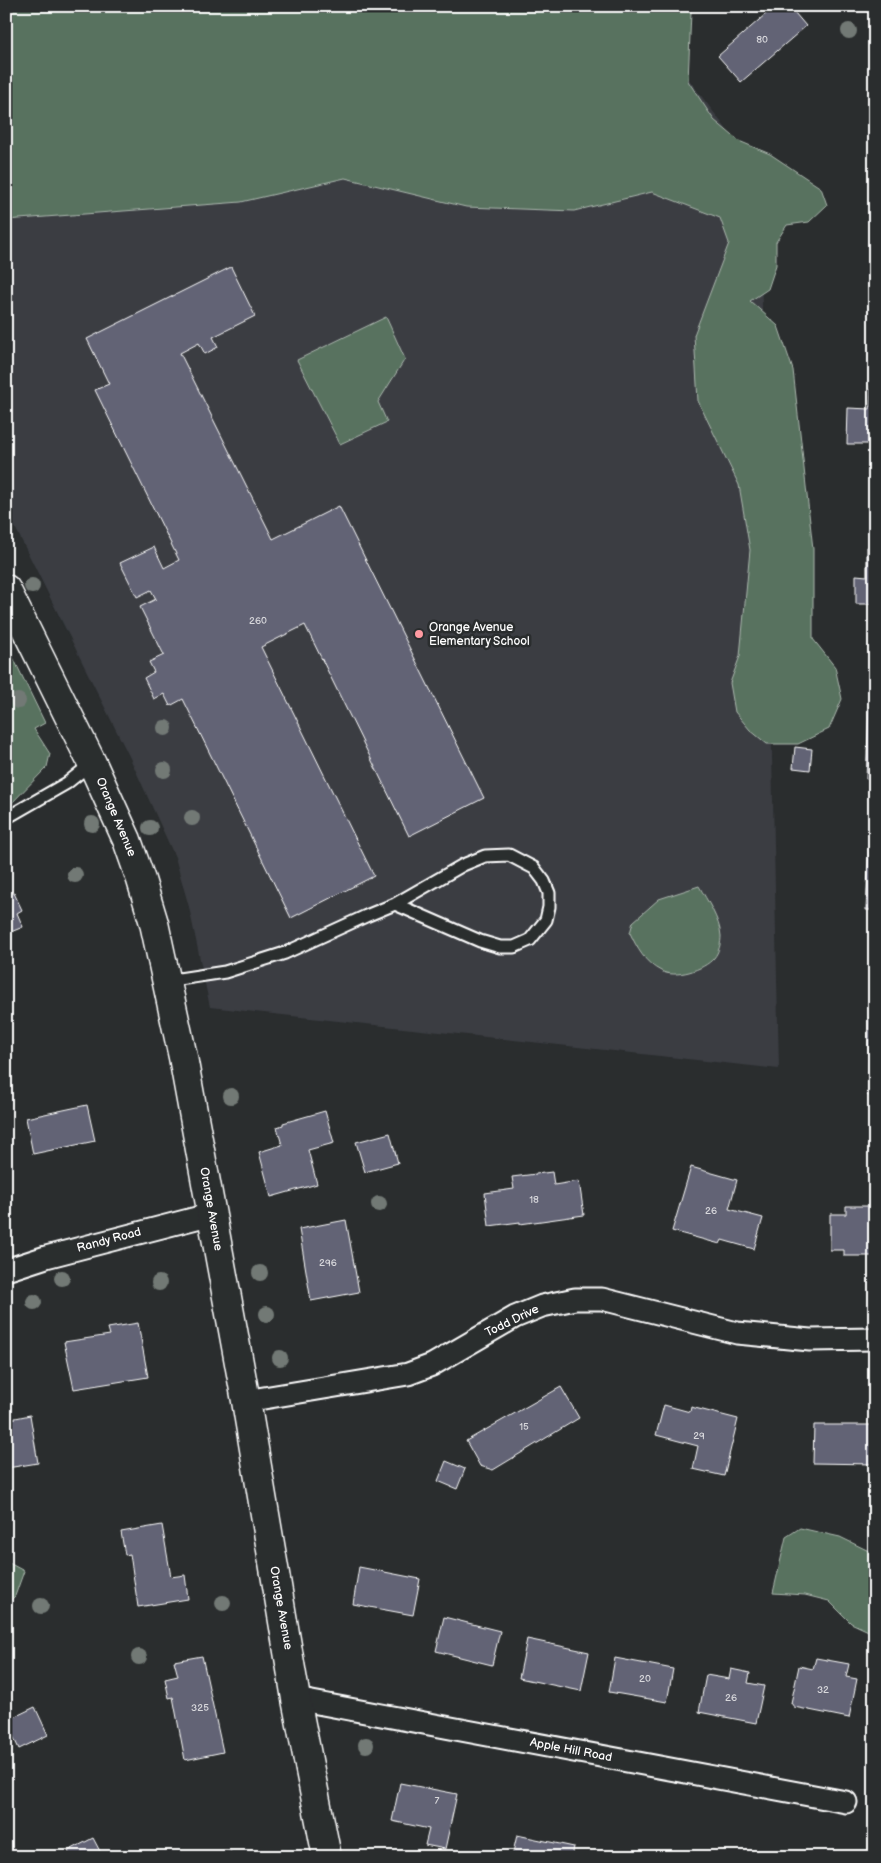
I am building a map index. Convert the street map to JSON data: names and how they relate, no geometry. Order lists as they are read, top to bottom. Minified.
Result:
{"streets":{"main road":["Orange Avenue"],"street":["Randy Road","Todd Drive","Apple Hill Road"]},"crossings":[["Orange Avenue","Randy Road"],["Orange Avenue","Todd Drive"],["Orange Avenue","Apple Hill Road"]],"places":["Orange Avenue Elementary School"],"house_numbers":["80","260","18","26","296","15","29","20","32","26","325","7"]}
